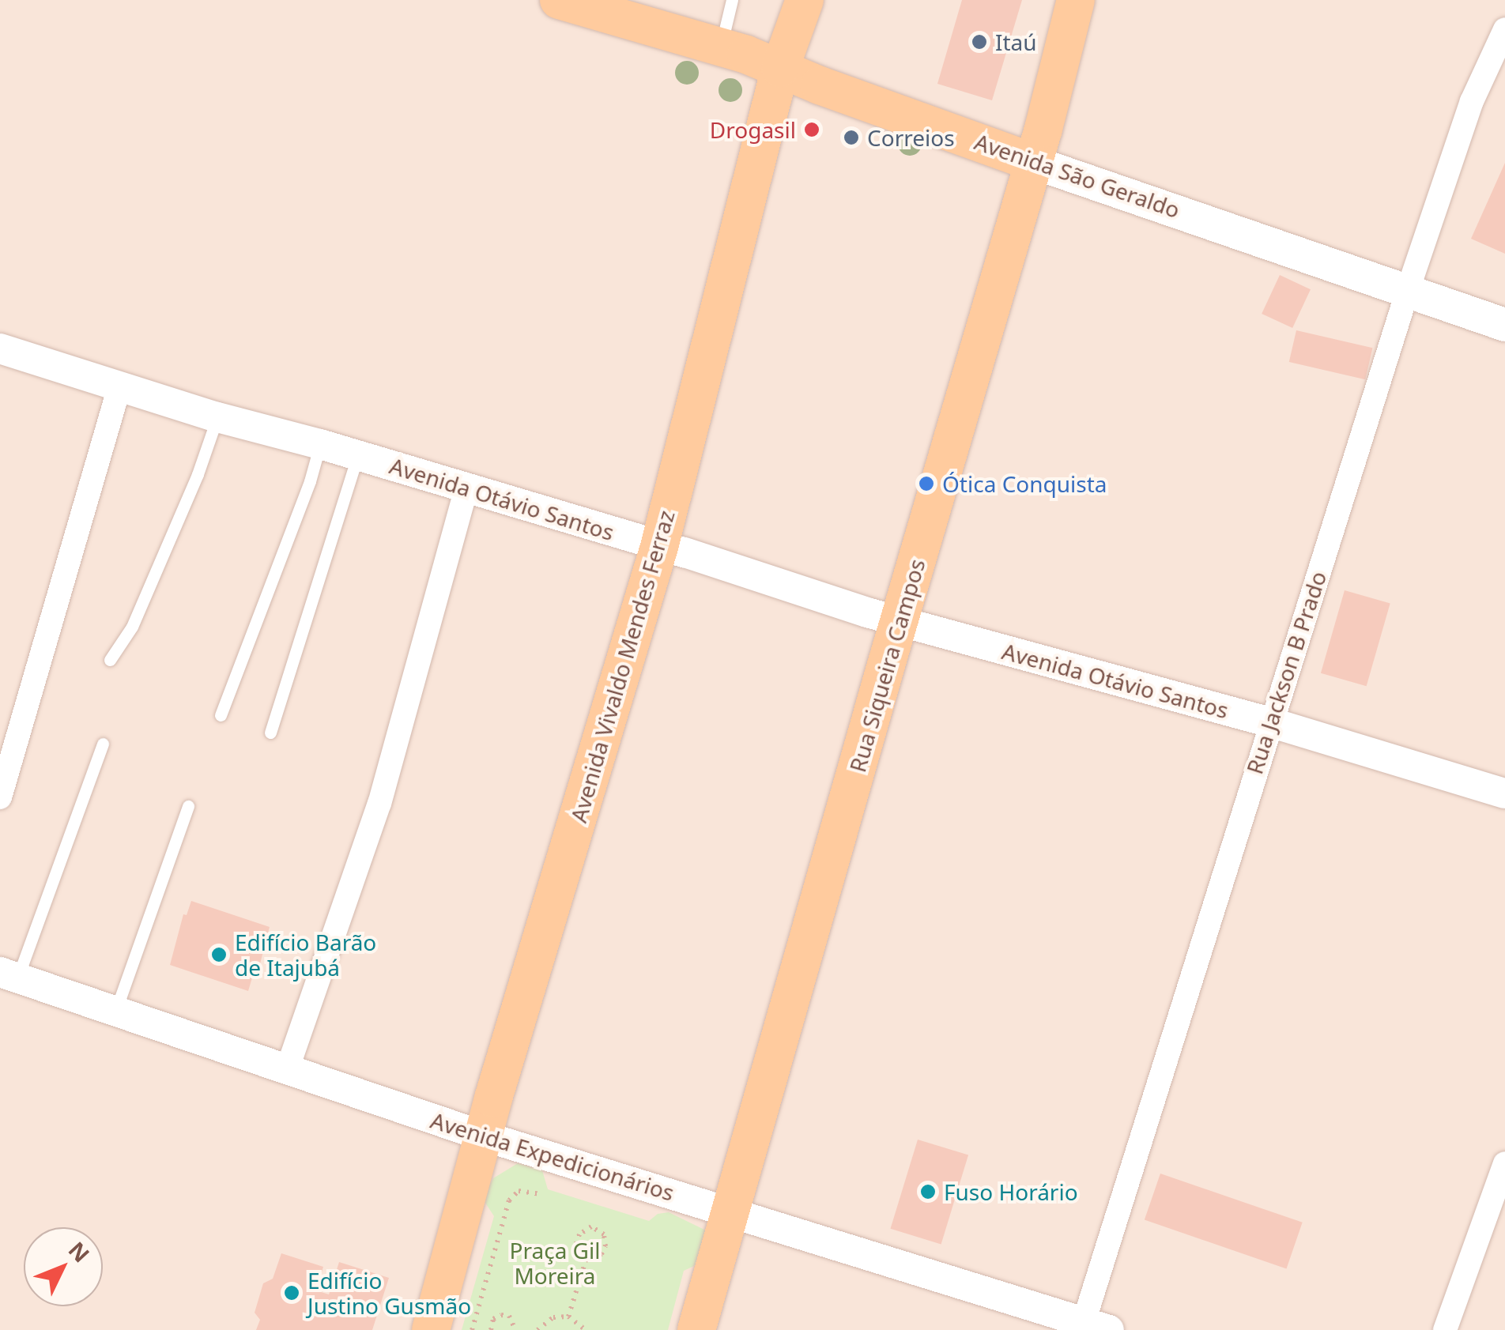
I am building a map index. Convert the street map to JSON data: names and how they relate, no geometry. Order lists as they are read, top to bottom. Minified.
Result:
{"streets":{"main road":["Avenida São Geraldo","Rua Siqueira Campos","Avenida Vivaldo Mendes Ferraz"],"street":["Avenida Otávio Santos","Rua Jackson B Prado","Avenida Expedicionários"]},"crossings":[["Avenida São Geraldo","Rua Siqueira Campos"],["Avenida São Geraldo","Avenida Vivaldo Mendes Ferraz"],["Avenida São Geraldo","Rua Jackson B Prado"],["Avenida Otávio Santos","Rua Siqueira Campos"],["Avenida Otávio Santos","Avenida Vivaldo Mendes Ferraz"],["Avenida Otávio Santos","Rua Jackson B Prado"],["Rua Siqueira Campos","Avenida Expedicionários"],["Avenida Vivaldo Mendes Ferraz","Avenida Expedicionários"],["Rua Jackson B Prado","Avenida Expedicionários"]],"parks":["Praça Gil Moreira"],"places":["Itaú","Drogasil","Correios","Ótica Conquista","Edifício Barão de Itajubá","Fuso Horário","Edifício Justino Gusmão"],"north":"top right"}
